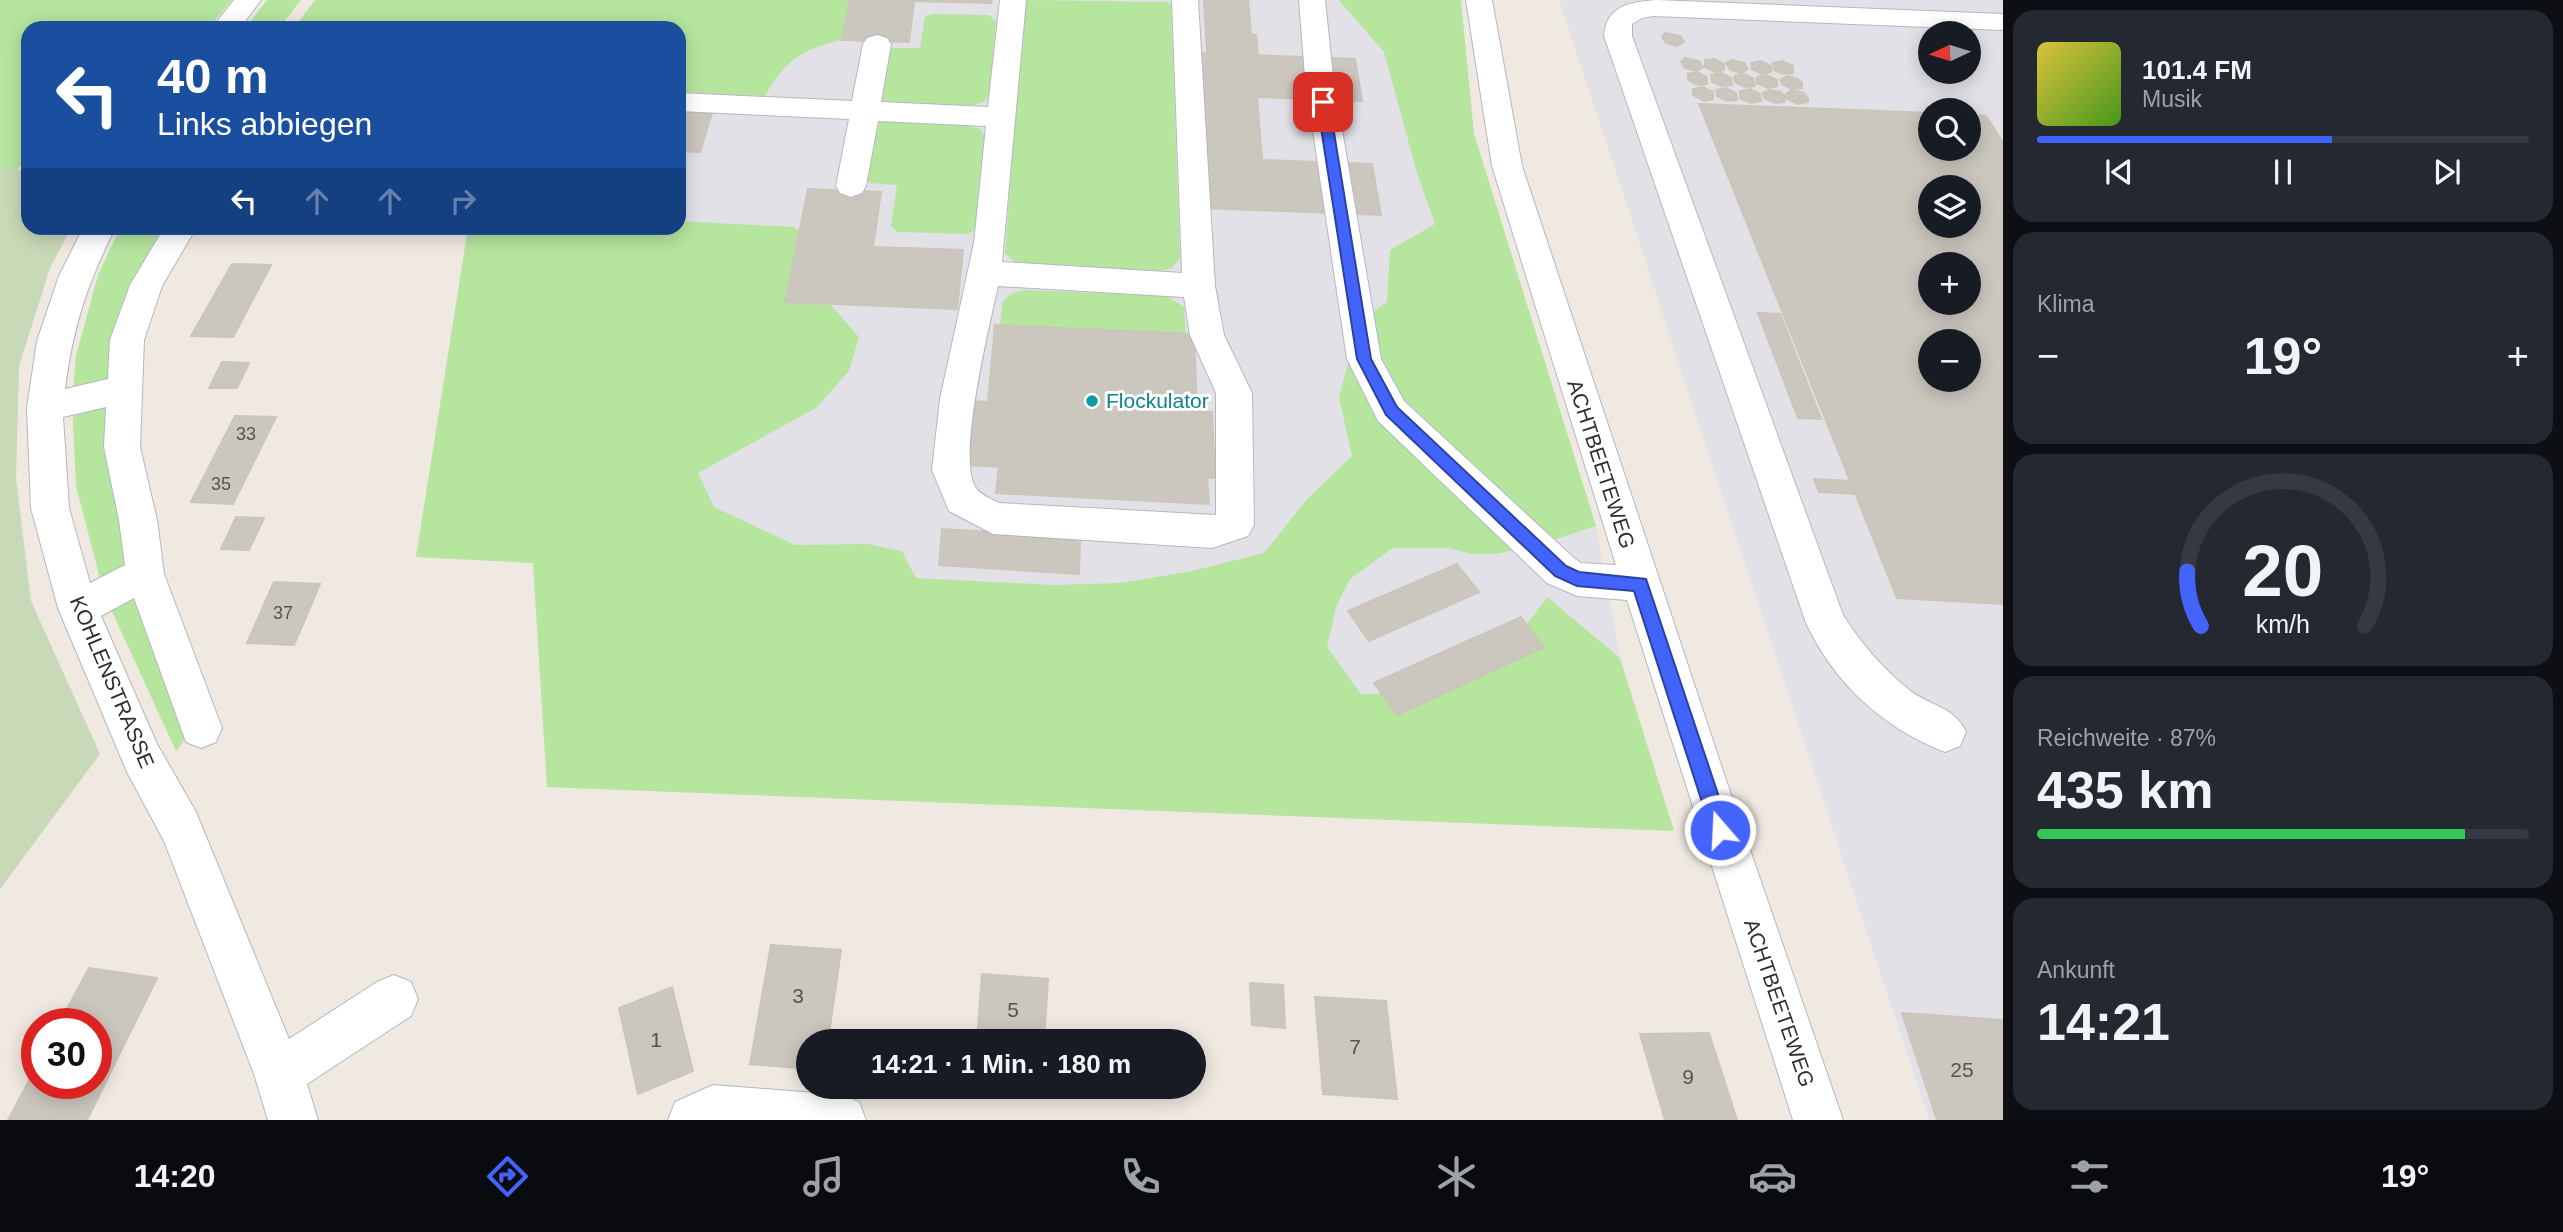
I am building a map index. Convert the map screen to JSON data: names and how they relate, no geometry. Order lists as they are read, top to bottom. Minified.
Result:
{"streets":{"street":["ACHTBEETEWEG","KOHLENSTRASSE"]},"places":["Flockulator"],"house_numbers":["33","35","37","3","5","1","7","25","9"],"north":"left","page":{"map_buttons":["+","−"],"turn":["40 m","Links abbiegen"],"song":["101.4 FM","Musik"],"tile":["Klima",["Reichweite · 87%","435 km"],["Ankunft","14:21"]],"heat":["−","19°","+"],"limit":"30","trip":"14:21 · 1 Min. · 180 m","tabs":["14:20","19°"],"gauge":["20","km/h"]}}
